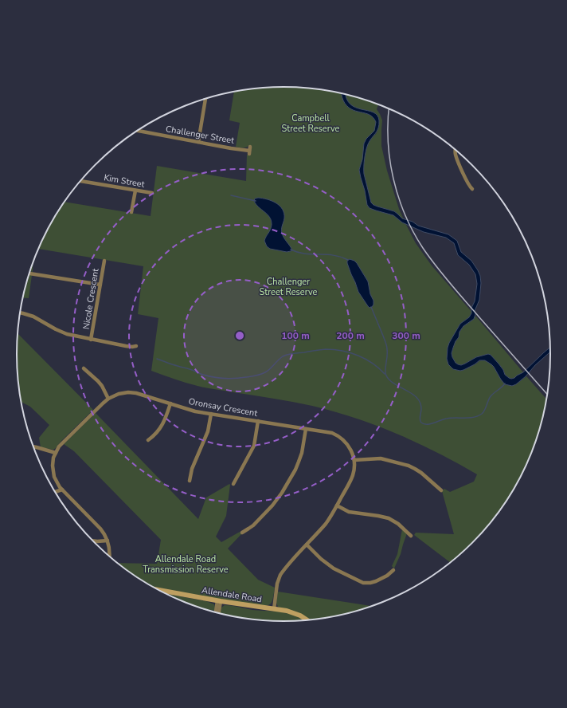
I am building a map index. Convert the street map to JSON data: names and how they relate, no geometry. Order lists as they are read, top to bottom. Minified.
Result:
{"streets":{"street":["Challenger Street","Kim Street","Nicole Crescent","Oronsay Crescent","Allendale Road"]},"parks":["Campbell Street Reserve","Challenger Street Reserve","Allendale Road Transmission Reserve"],"rings":["100 m","200 m","300 m"]}
